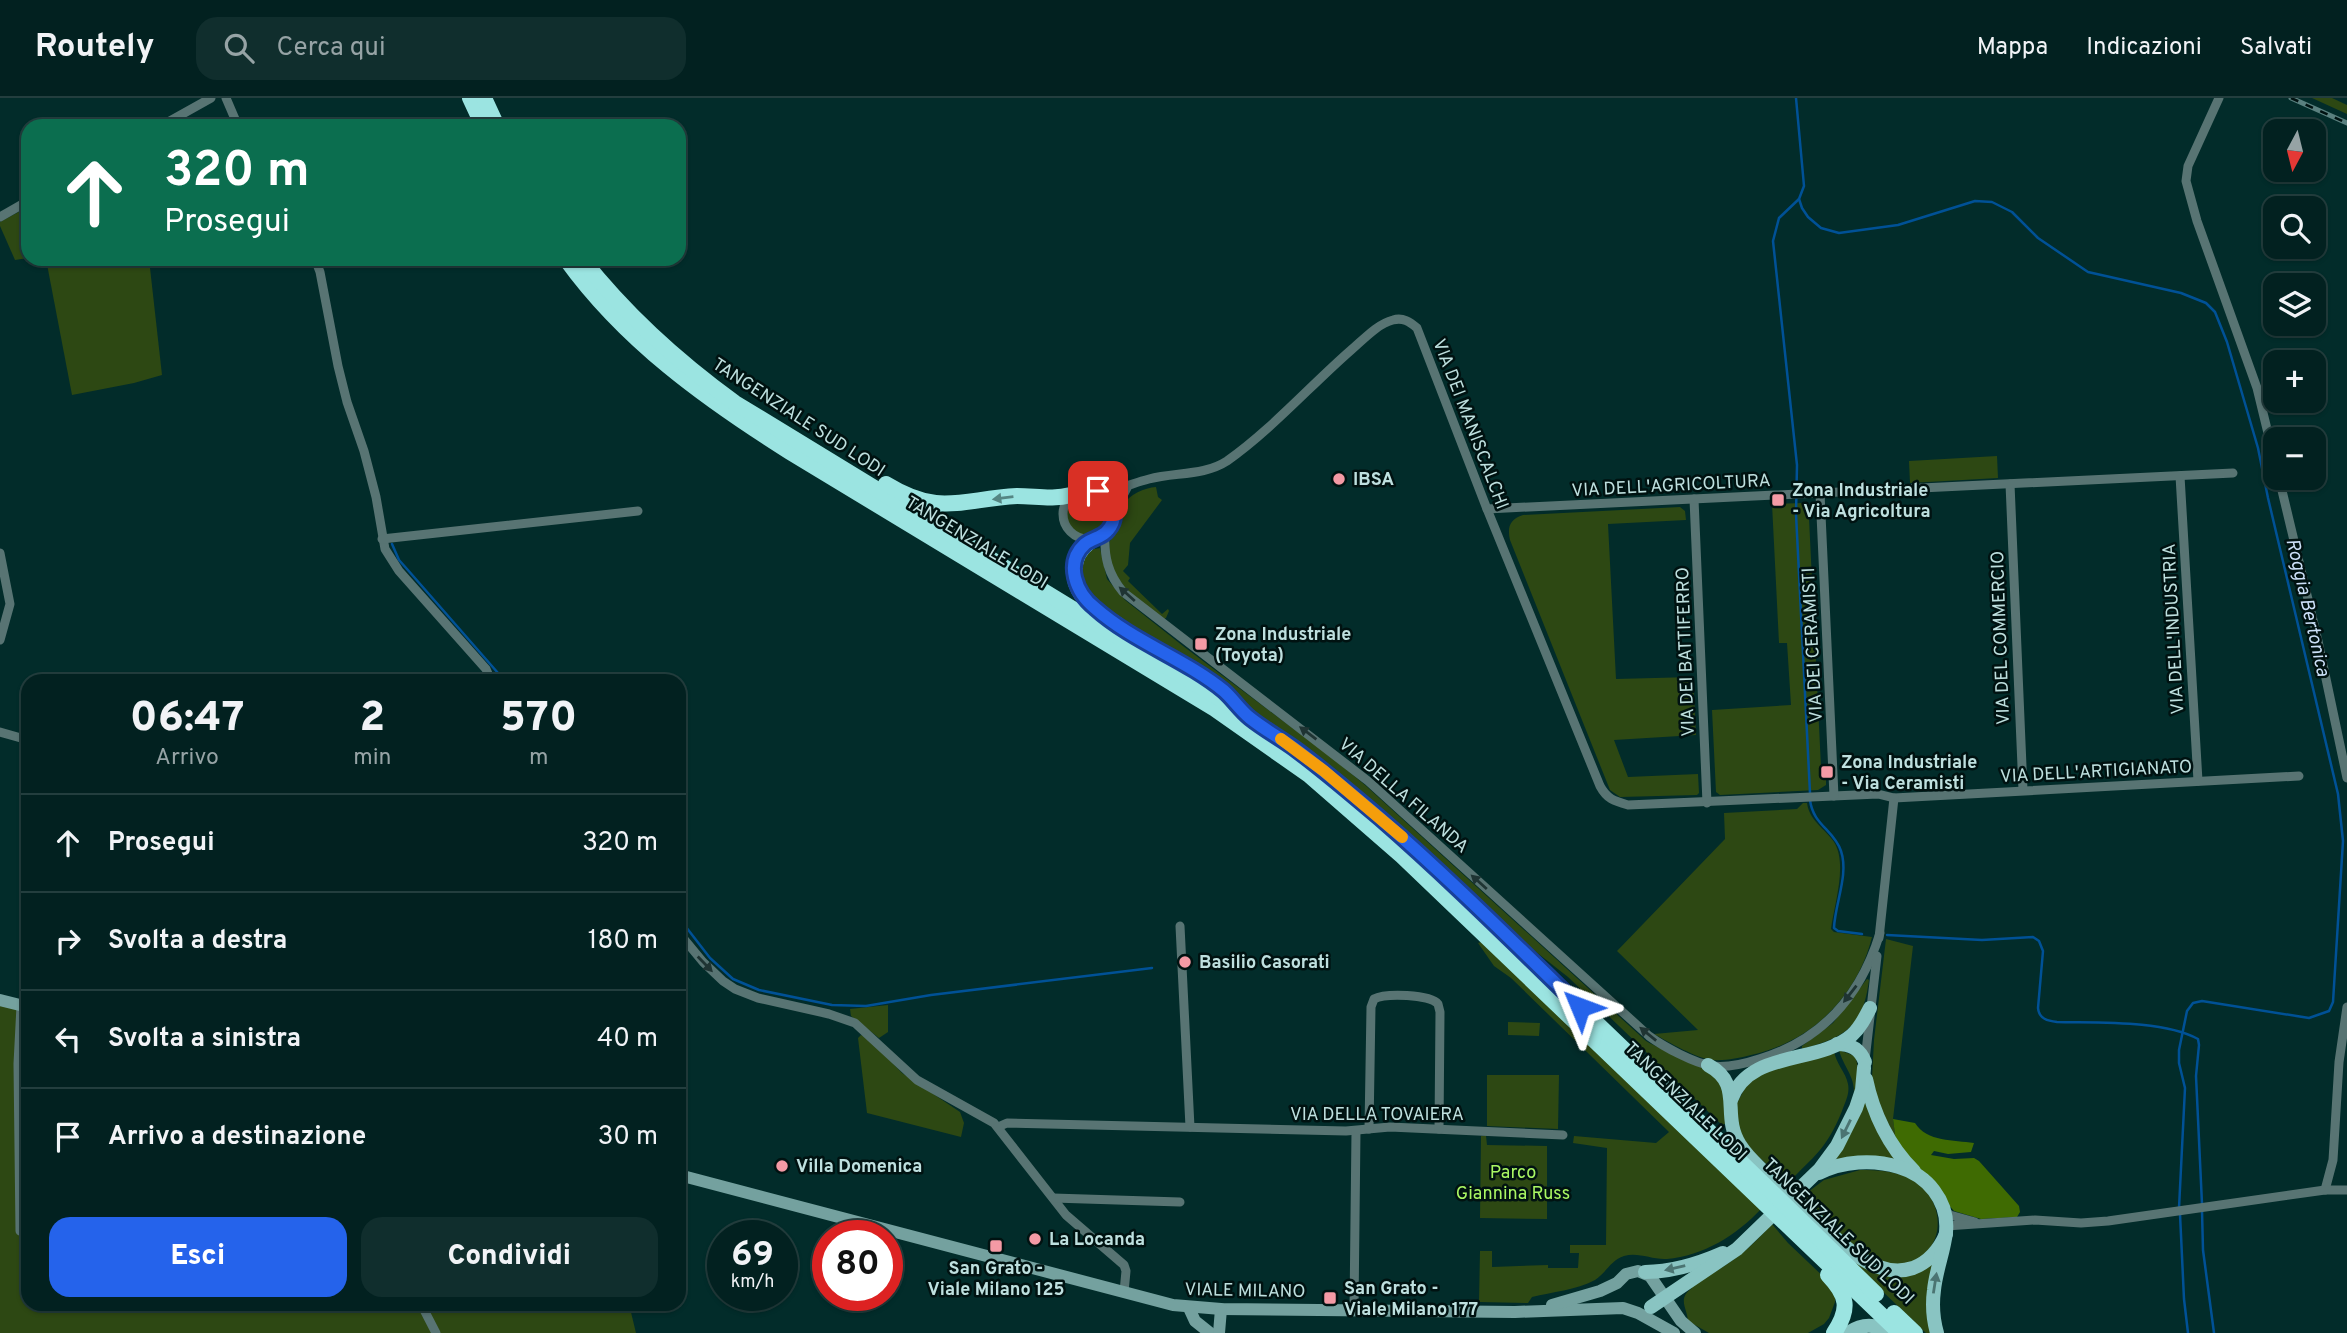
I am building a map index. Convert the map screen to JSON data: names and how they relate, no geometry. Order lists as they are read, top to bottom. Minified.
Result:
{"streets":{"highway":["TANGENZIALE SUD LODI","TANGENZIALE LODI"],"street":["VIA DEI MANISCALCHI","VIA DELL'AGRICOLTURA","VIA DELL'INDUSTRIA","VIA DEL COMMERCIO","VIA DEI CERAMISTI","VIA DEI BATTIFERRO","VIA DELL'ARTIGIANATO","VIA DELLA FILANDA","VIA DELLA TOVAIERA","VIALE MILANO"]},"crossings":[["VIA DEI MANISCALCHI","VIA DELL'AGRICOLTURA"],["VIA DEI MANISCALCHI","VIA DELL'ARTIGIANATO"],["VIA DELL'AGRICOLTURA","VIA DELL'INDUSTRIA"],["VIA DELL'AGRICOLTURA","VIA DEL COMMERCIO"],["VIA DELL'AGRICOLTURA","VIA DEI CERAMISTI"],["VIA DELL'AGRICOLTURA","VIA DEI BATTIFERRO"],["VIA DELL'INDUSTRIA","VIA DELL'ARTIGIANATO"],["VIA DEL COMMERCIO","VIA DELL'ARTIGIANATO"],["VIA DEI CERAMISTI","VIA DELL'ARTIGIANATO"],["VIA DEI BATTIFERRO","VIA DELL'ARTIGIANATO"]],"one_way":["VIA DELLA FILANDA"],"water":["Roggia Bertonica"],"parks":["Parco Giannina Russ"],"places":{"other":["IBSA","Basilio Casorati","Villa Domenica","La Locanda"],"transit":["Zona Industriale - Via Agricoltura","Zona Industriale (Toyota)","Zona Industriale - Via Ceramisti","San Grato - Viale Milano 125","San Grato - Viale Milano 177"]},"north":"bottom","page":{"header":"Routely","search":"Cerca qui","nav":["Mappa","Indicazioni","Salvati"],"map_buttons":["+","−"],"turn":["320 m","Prosegui"],"eta":["06:47","Arrivo","2","min","570","m"],"list":[{"name":"Prosegui","value":"320 m"},{"name":"Svolta a destra","value":"180 m"},{"name":"Svolta a sinistra","value":"40 m"},{"name":"Arrivo a destinazione","value":"30 m"}],"buttons":["Esci","Condividi"],"speed":"69 km/h","limit":"80"}}
